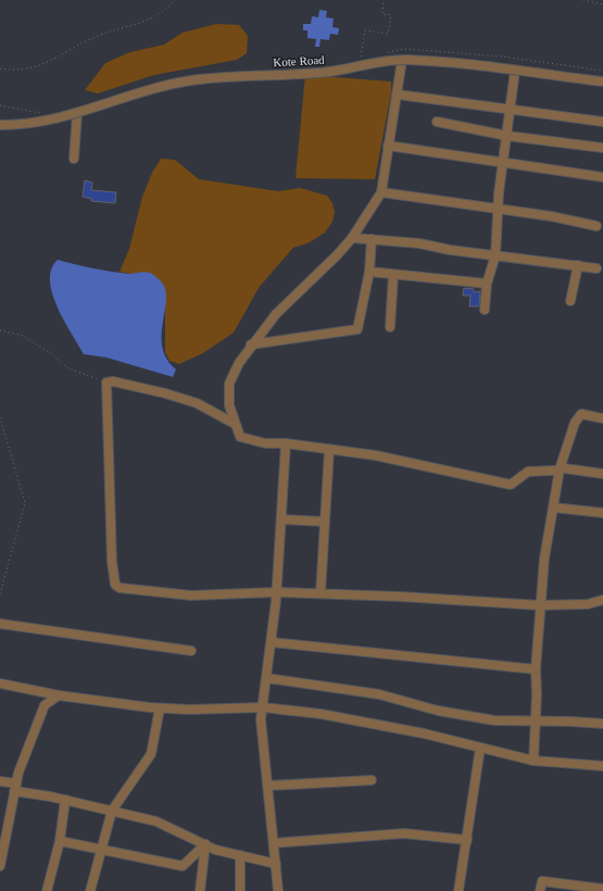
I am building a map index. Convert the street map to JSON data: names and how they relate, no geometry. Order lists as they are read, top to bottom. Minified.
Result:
{"streets":{"street":["Kote Road"]}}
